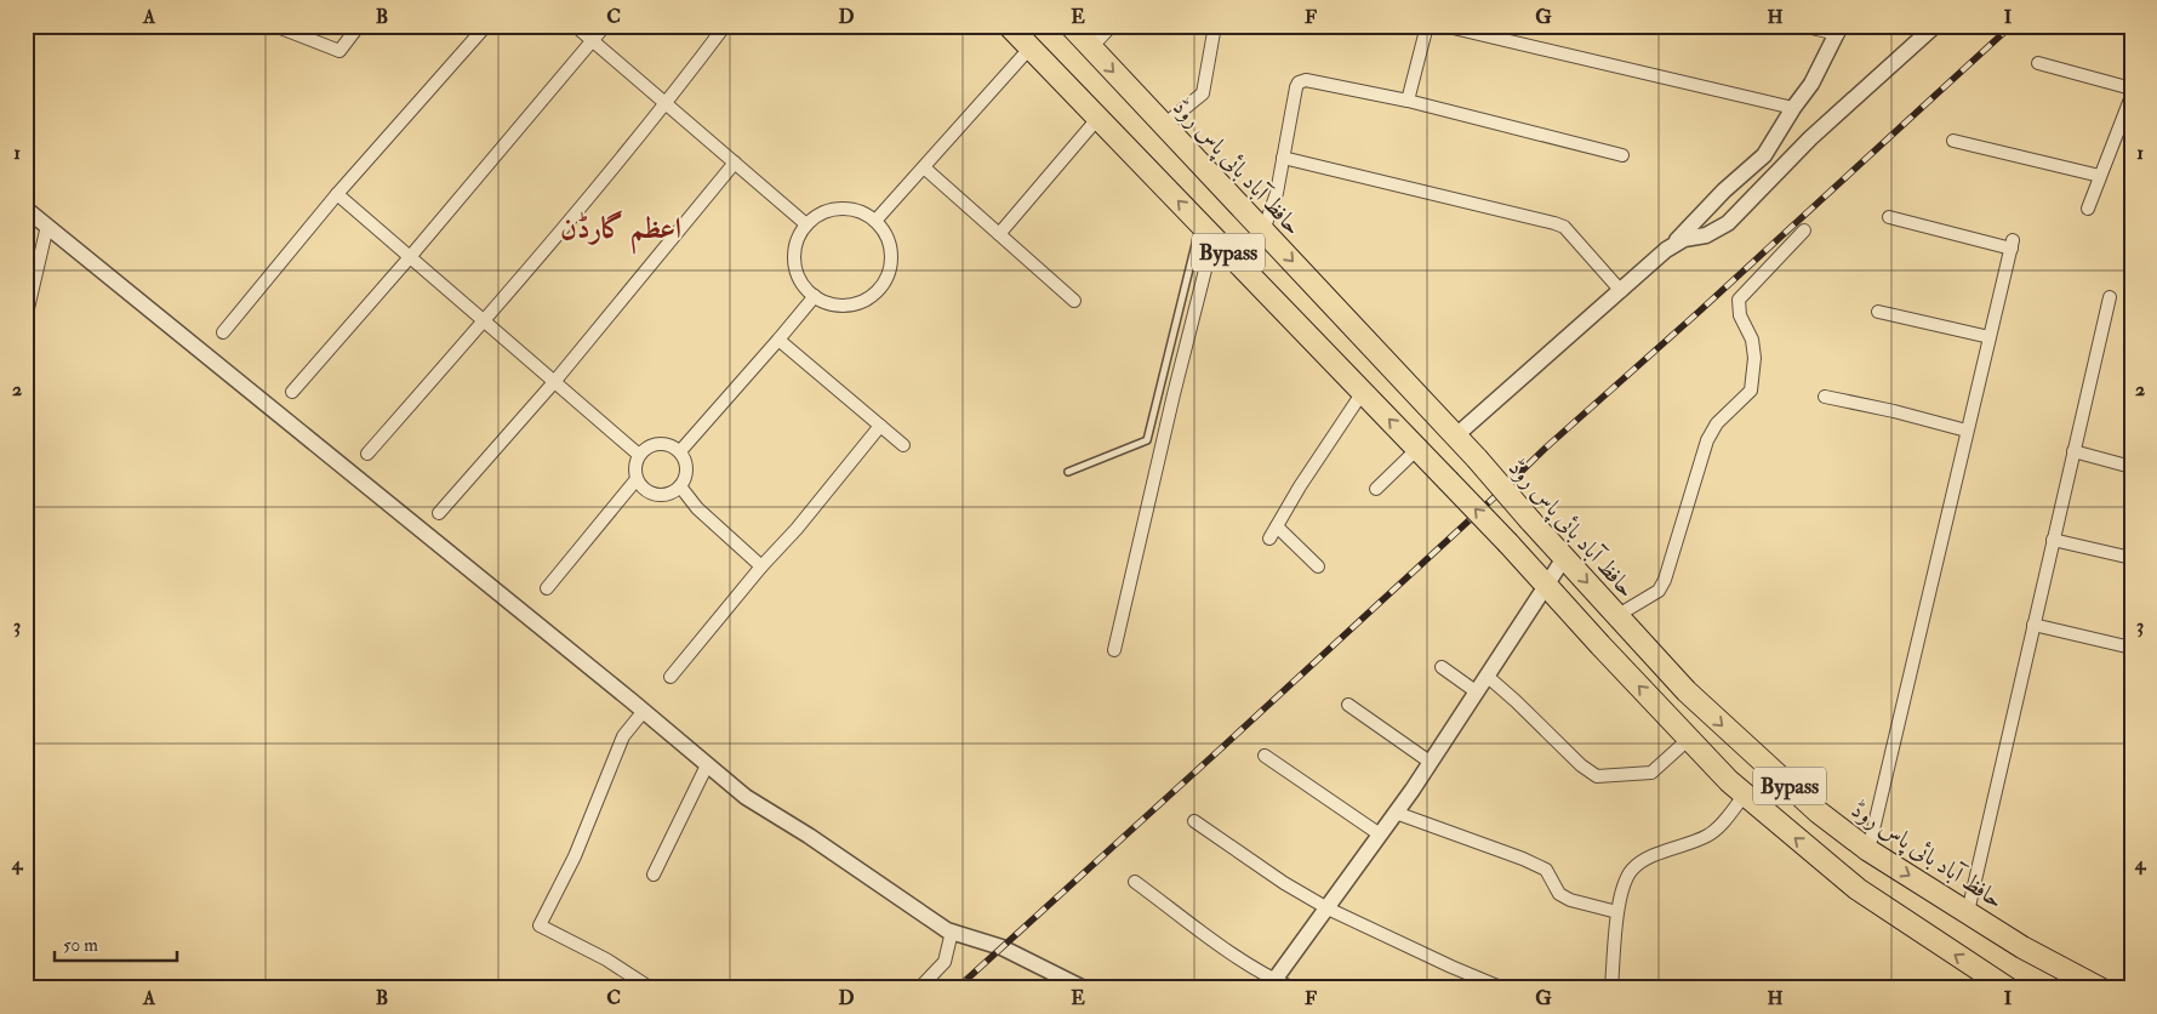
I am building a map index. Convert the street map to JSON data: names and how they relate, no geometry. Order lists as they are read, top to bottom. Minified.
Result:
{"streets":{"highway":["حافظ آباد بائی پاس روڈ","Bypass"]},"districts":["اعظم گارڈن"],"scale_bar":"50 m","grid":{"columns":["A","B","C","D","E","F","G","H","I"],"rows":["1","2","3","4"]}}
